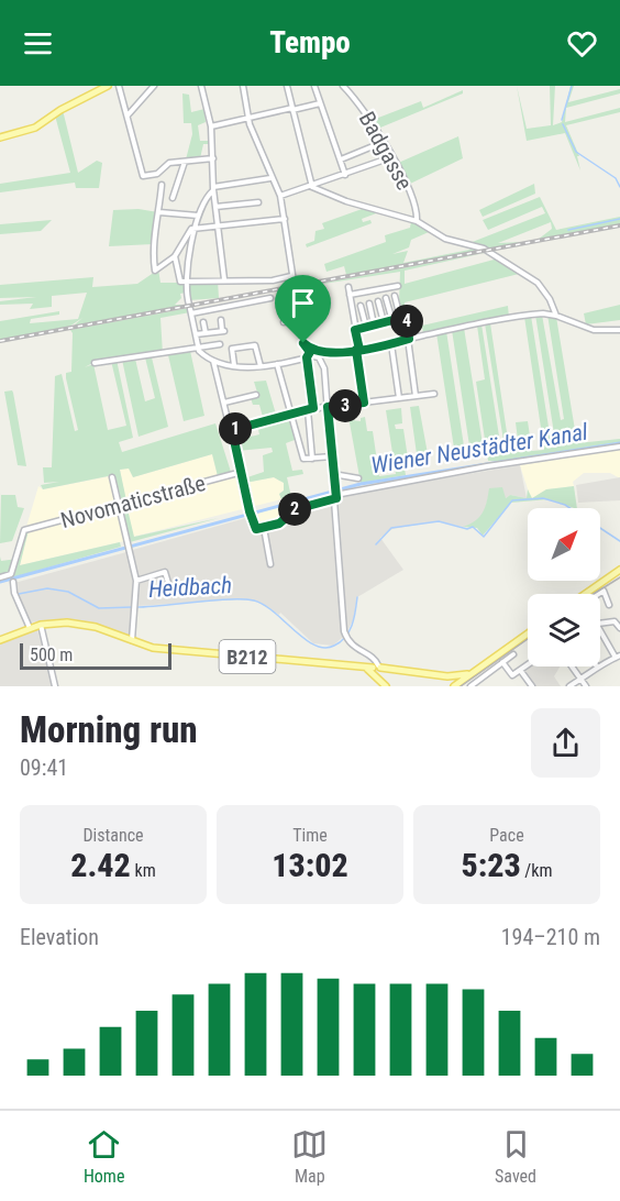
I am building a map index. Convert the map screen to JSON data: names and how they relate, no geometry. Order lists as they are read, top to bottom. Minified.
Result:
{"streets":{"main road":["B212"],"street":["Badgasse","Novomaticstraße"]},"water":["Wiener Neustädter Kanal","Heidbach"],"scale_bar":"500 m","north":"top right","page":{"header":"Tempo","pins":["4","3","1","2"],"scale":"500 m","heading":["Morning run","09:41"],"stats":[["Distance","2.42 km"],["Time","13:02"],["Pace","5:23 /km"]],"chart":["Elevation","194–210 m"],"tabs":["Home","Map","Saved"]}}
